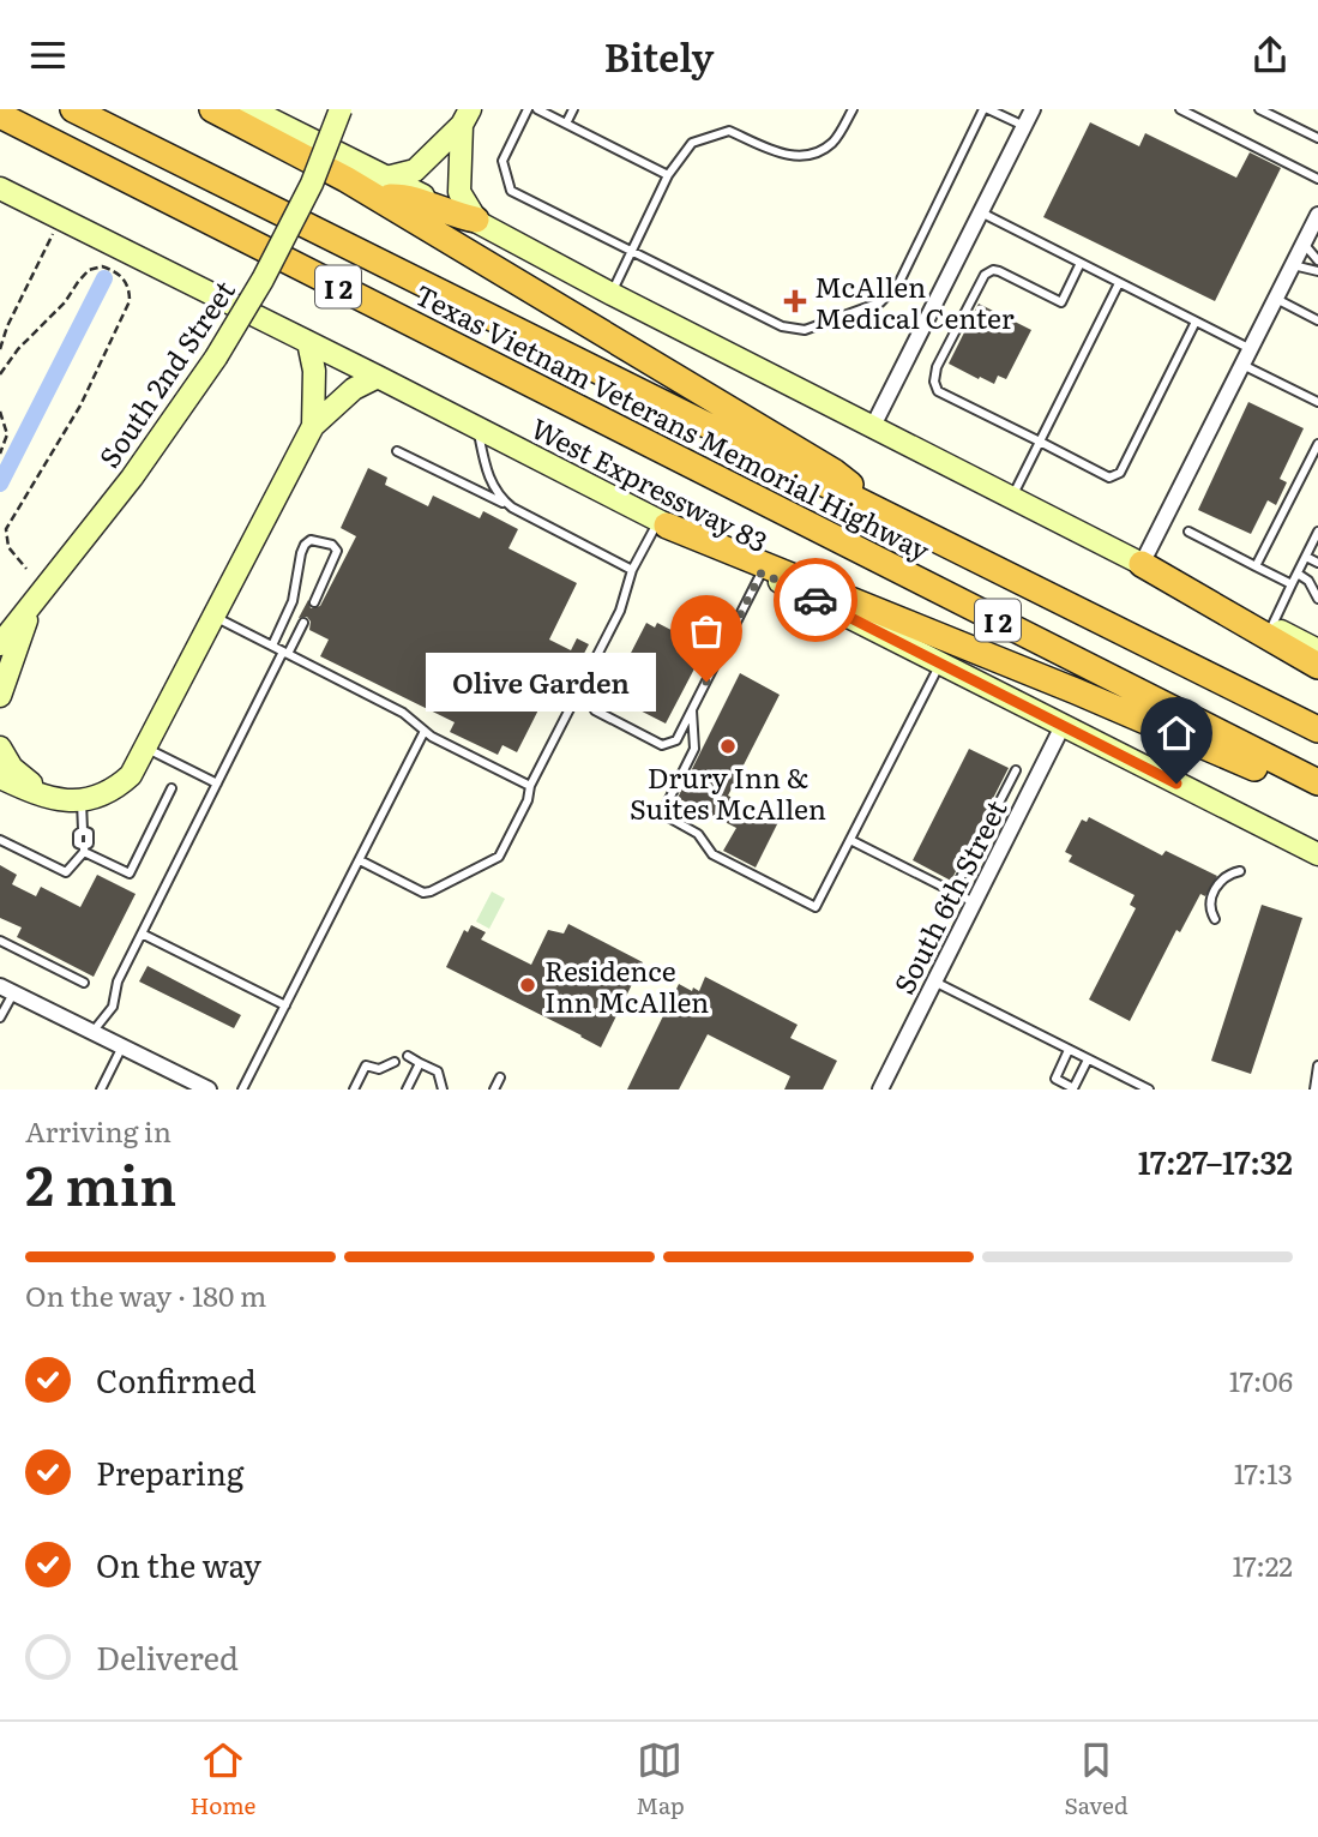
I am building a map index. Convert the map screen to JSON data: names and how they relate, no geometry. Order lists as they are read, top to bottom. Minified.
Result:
{"streets":{"highway":["I 2","Texas Vietnam Veterans Memorial Highway"],"main road":["South 2nd Street","West Expressway 83"],"street":["South 6th Street"]},"crossings":[["West Expressway 83","South 6th Street"]],"places":{"health":["McAllen Medical Center"],"other":["Olive Garden","Drury Inn & Suites McAllen","Residence Inn McAllen"]},"page":{"header":"Bitely","bubble":"Olive Garden","heading":["2 min","Arriving in","17:27–17:32"],"bar":"On the way · 180 m","list":[["Confirmed","17:06"],["Preparing","17:13"],["On the way","17:22"],"Delivered"],"tabs":["Home","Map","Saved"]}}
